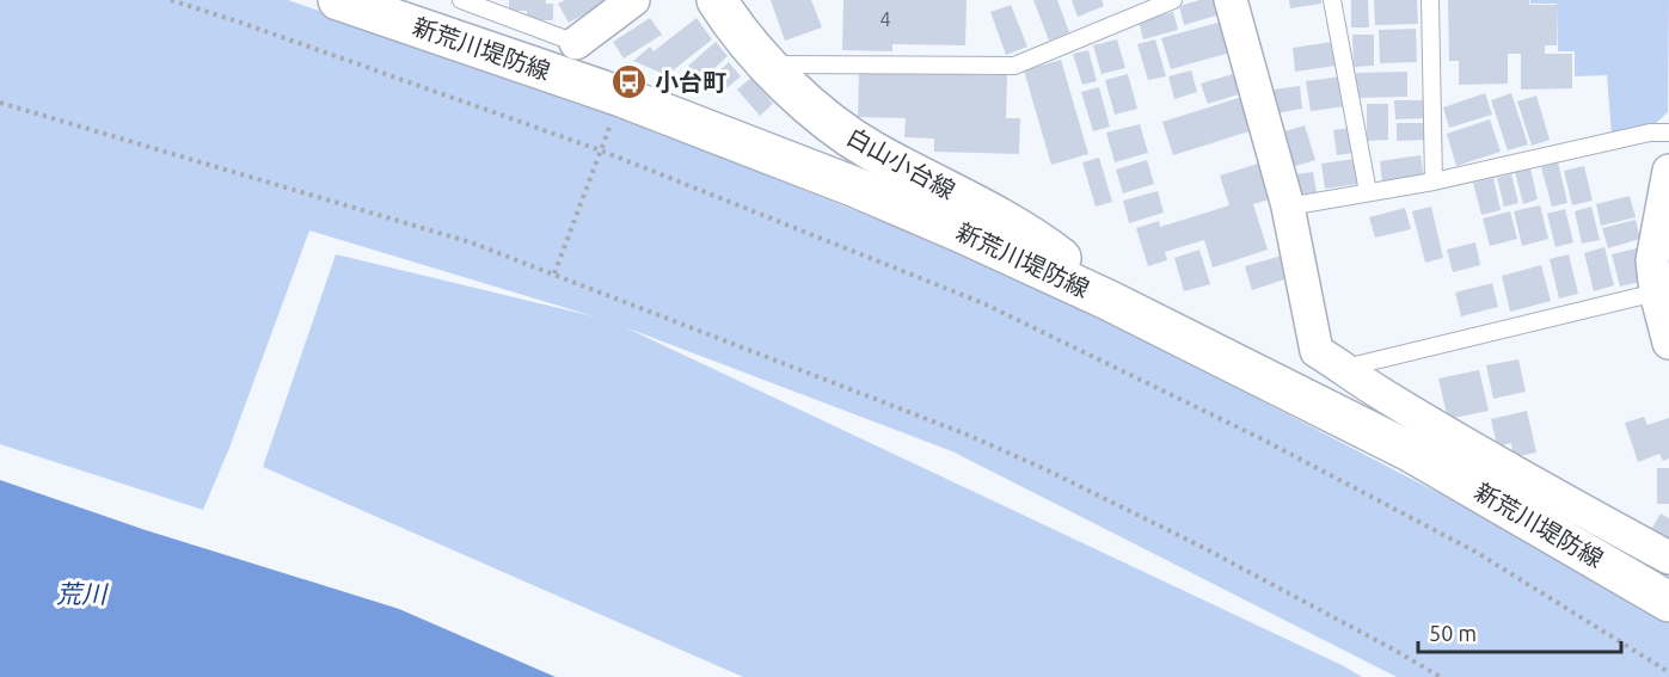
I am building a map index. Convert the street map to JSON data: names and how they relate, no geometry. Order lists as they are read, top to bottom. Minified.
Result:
{"streets":{"main road":["新荒川堤防線","白山小台線"]},"crossings":[["新荒川堤防線","白山小台線"]],"water":["荒川"],"places":{"bus stop":["小台町"]},"house_numbers":["4"],"scale_bar":"50 m"}
